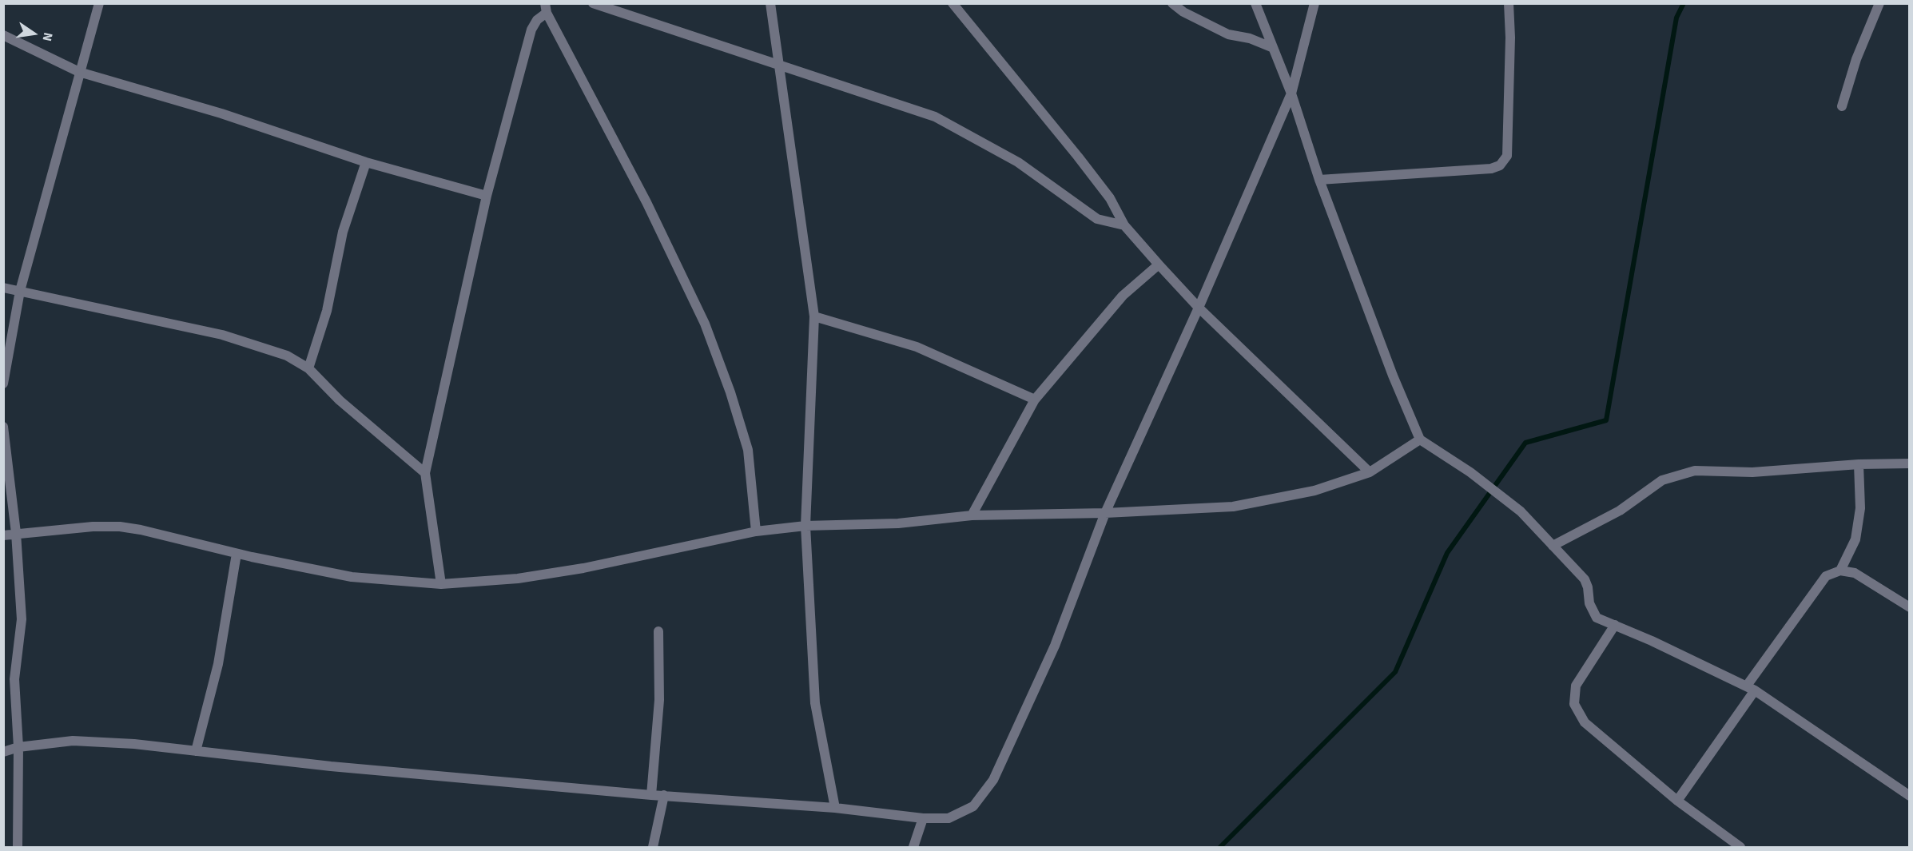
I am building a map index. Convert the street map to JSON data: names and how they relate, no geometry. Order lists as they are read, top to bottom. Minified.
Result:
{"north":"right"}
